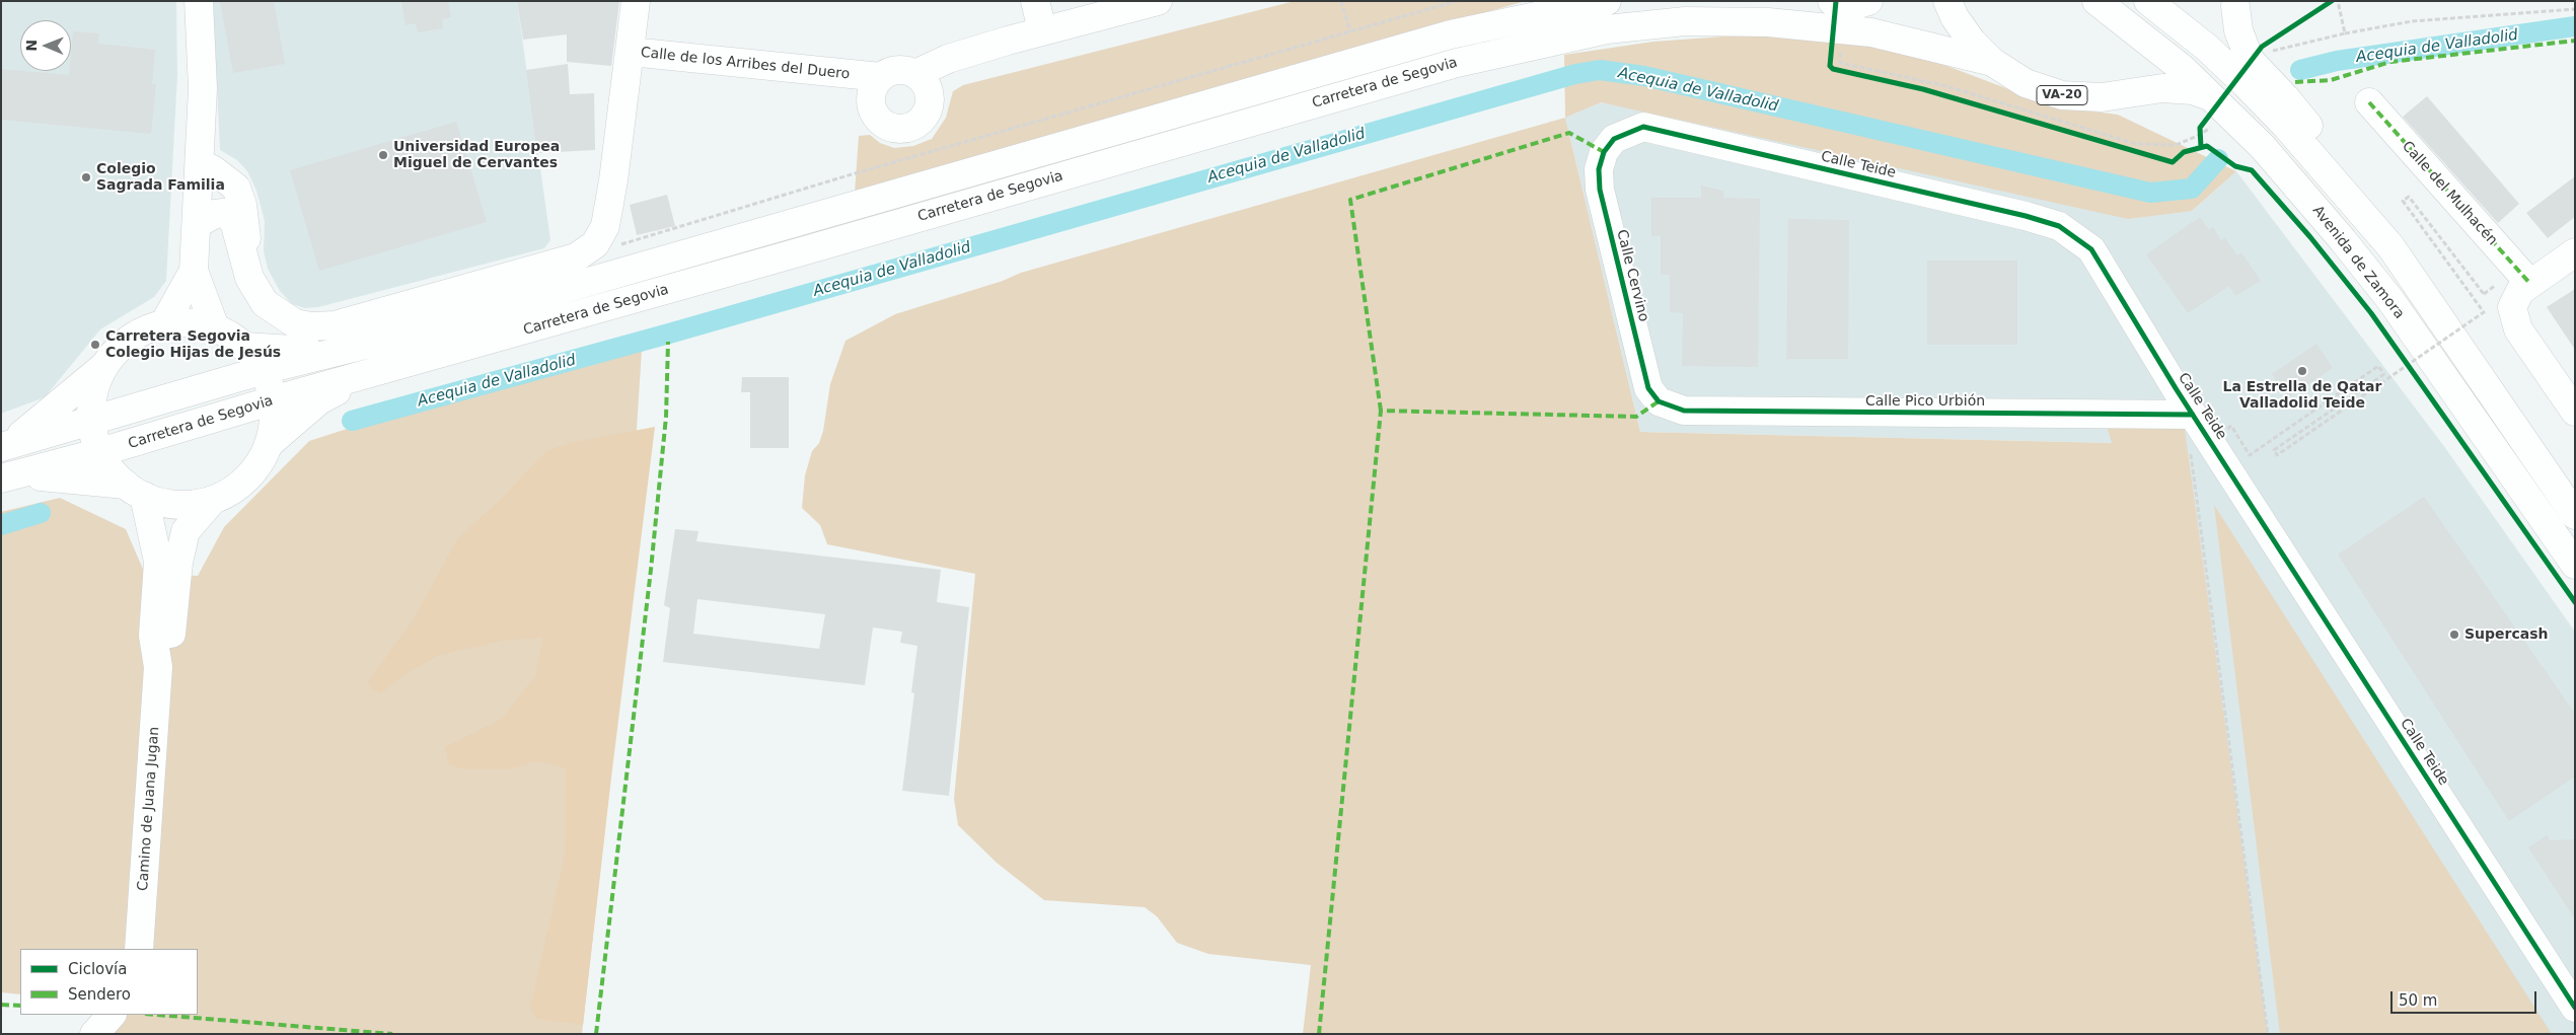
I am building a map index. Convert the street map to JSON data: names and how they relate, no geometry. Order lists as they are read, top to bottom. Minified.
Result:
{"streets":{"main road":["Calle de los Arribes del Duero","Carretera de Segovia","VA-20","Calle Teide","Calle del Mulhacén","Avenida de Zamora","Calle Cervino","Calle Pico Urbión","Camino de Juana Jugan"]},"crossings":[["Carretera de Segovia","VA-20"],["VA-20","Avenida de Zamora"],["Calle Teide","Calle Cervino"],["Calle Teide","Calle Pico Urbión"],["Calle Cervino","Calle Pico Urbión"]],"water":["Acequia de Valladolid"],"places":["Universidad Europea Miguel de Cervantes","Colegio Sagrada Familia","Carretera Segovia Colegio Hijas de Jesús","La Estrella de Qatar Valladolid Teide","Supercash"],"legend":["Ciclovía","Sendero"],"scale_bar":"50 m","north":"left"}
